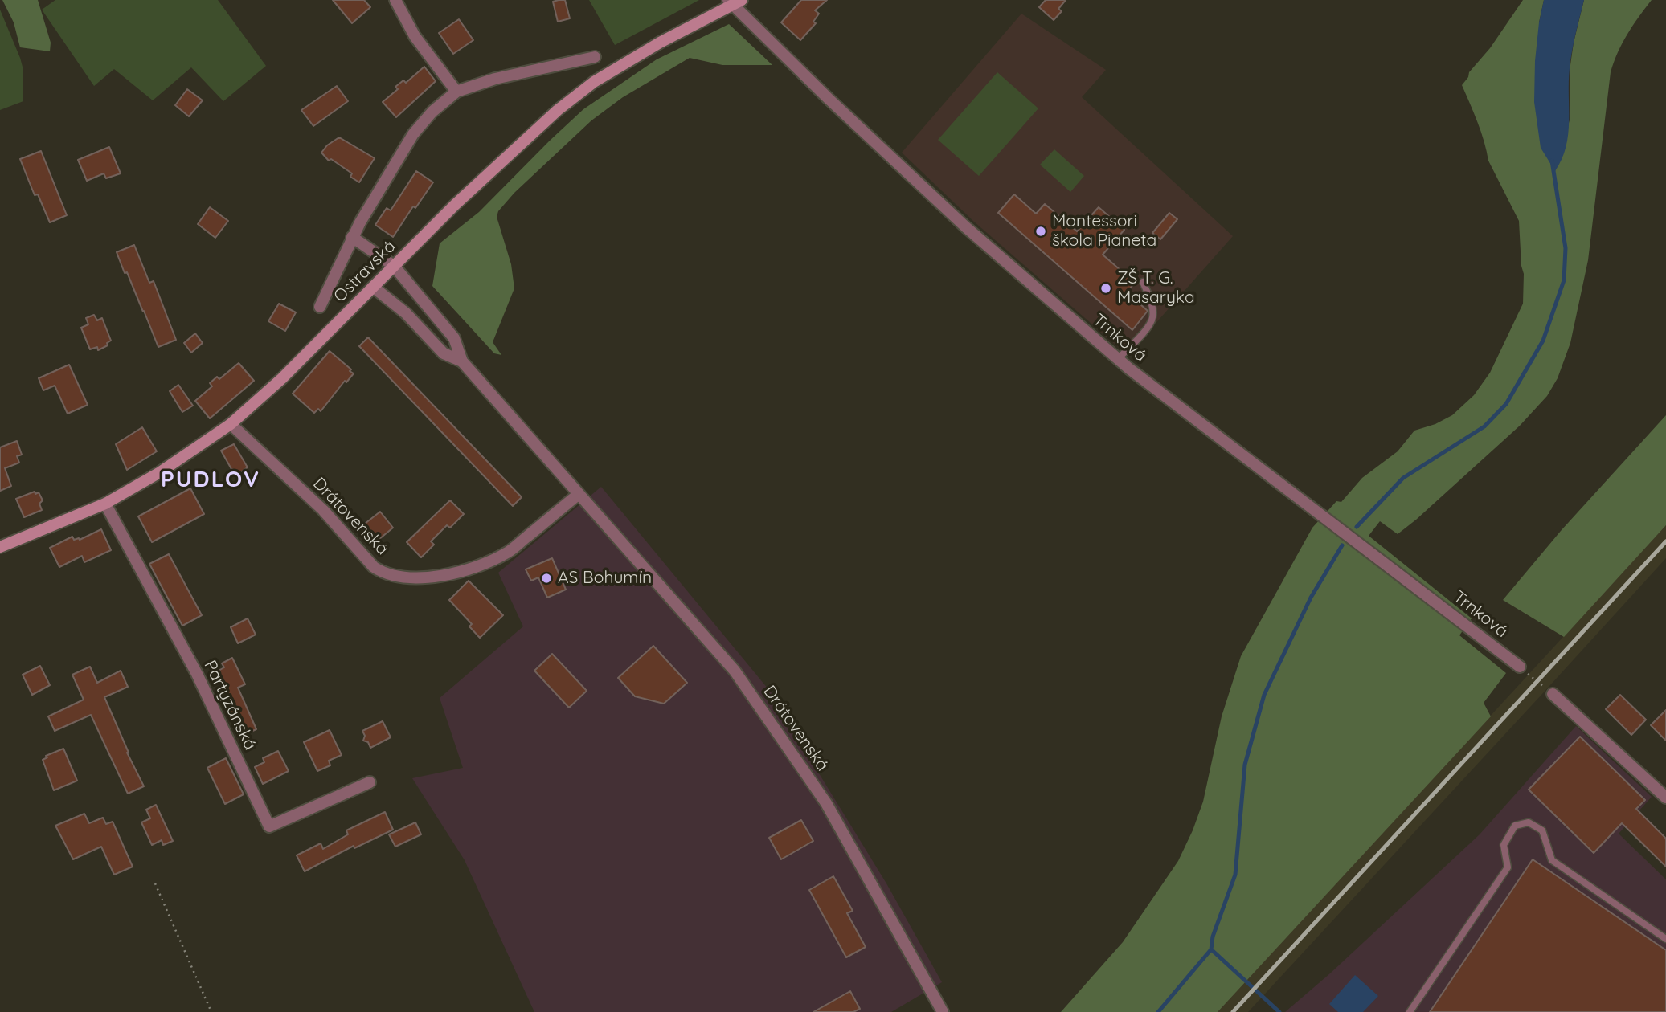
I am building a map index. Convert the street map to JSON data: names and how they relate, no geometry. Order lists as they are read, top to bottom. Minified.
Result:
{"streets":{"main road":["Ostravská"],"street":["Trnková","Drátovenská","Partyzánská"]},"crossings":[["Ostravská","Trnková"],["Ostravská","Drátovenská"],["Ostravská","Partyzánská"]],"districts":["PUDLOV"],"places":["Montessori škola Pianeta","ZŠ T. G. Masaryka","AS Bohumín"]}
